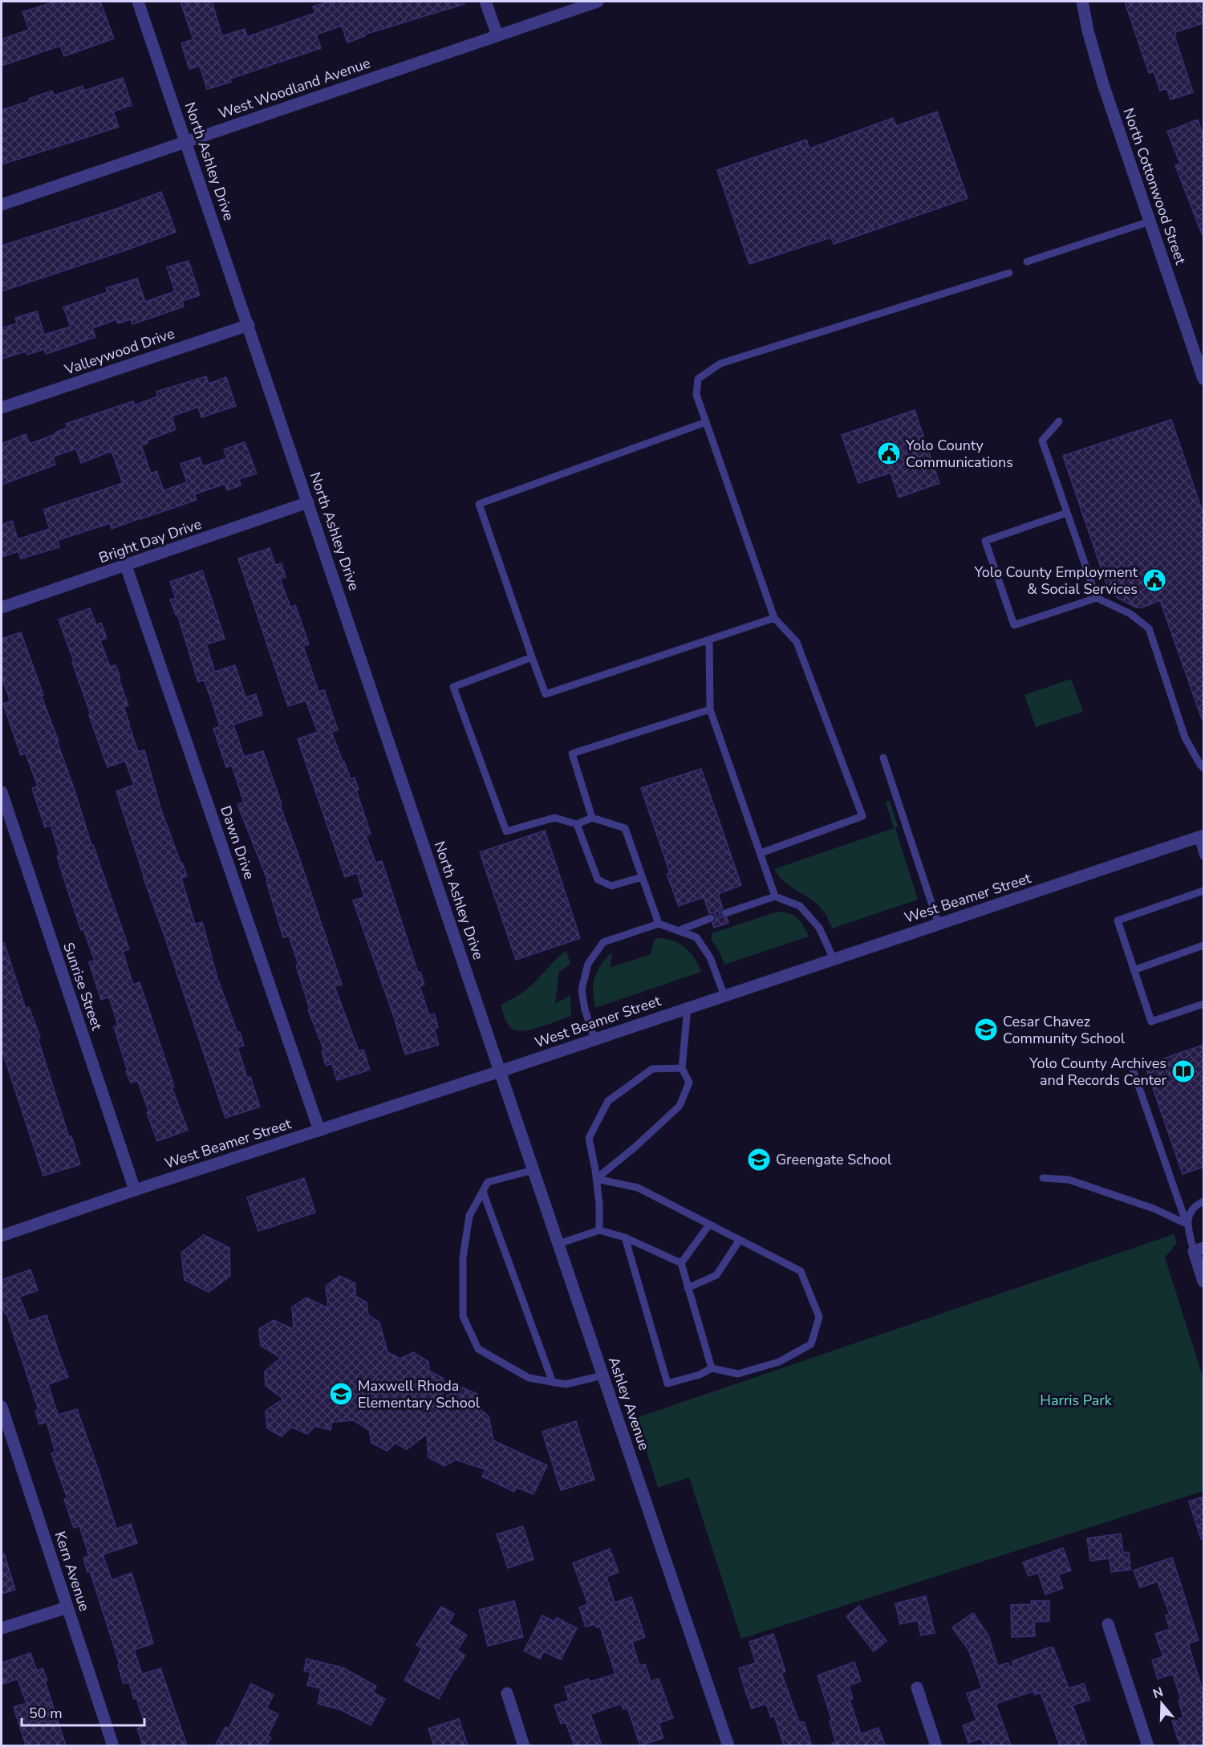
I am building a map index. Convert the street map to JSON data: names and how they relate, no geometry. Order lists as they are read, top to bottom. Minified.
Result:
{"streets":{"street":["West Woodland Avenue","North Ashley Drive","North Cottonwood Street","Valleywood Drive","Bright Day Drive","Dawn Drive","West Beamer Street","Sunrise Street","Ashley Avenue","Kern Avenue"]},"crossings":[["West Woodland Avenue","North Ashley Drive"],["North Ashley Drive","Valleywood Drive"],["North Ashley Drive","Bright Day Drive"],["North Ashley Drive","West Beamer Street"],["North Ashley Drive","Ashley Avenue"],["Bright Day Drive","Dawn Drive"],["Dawn Drive","West Beamer Street"],["West Beamer Street","Sunrise Street"],["West Beamer Street","Ashley Avenue"]],"parks":["Harris Park"],"places":{"public building":["Yolo County Communications","Yolo County Employment & Social Services"],"school or university":["Cesar Chavez Community School","Greengate School","Maxwell Rhoda Elementary School"],"library":["Yolo County Archives and Records Center"]},"scale_bar":"50 m","north":"top"}
